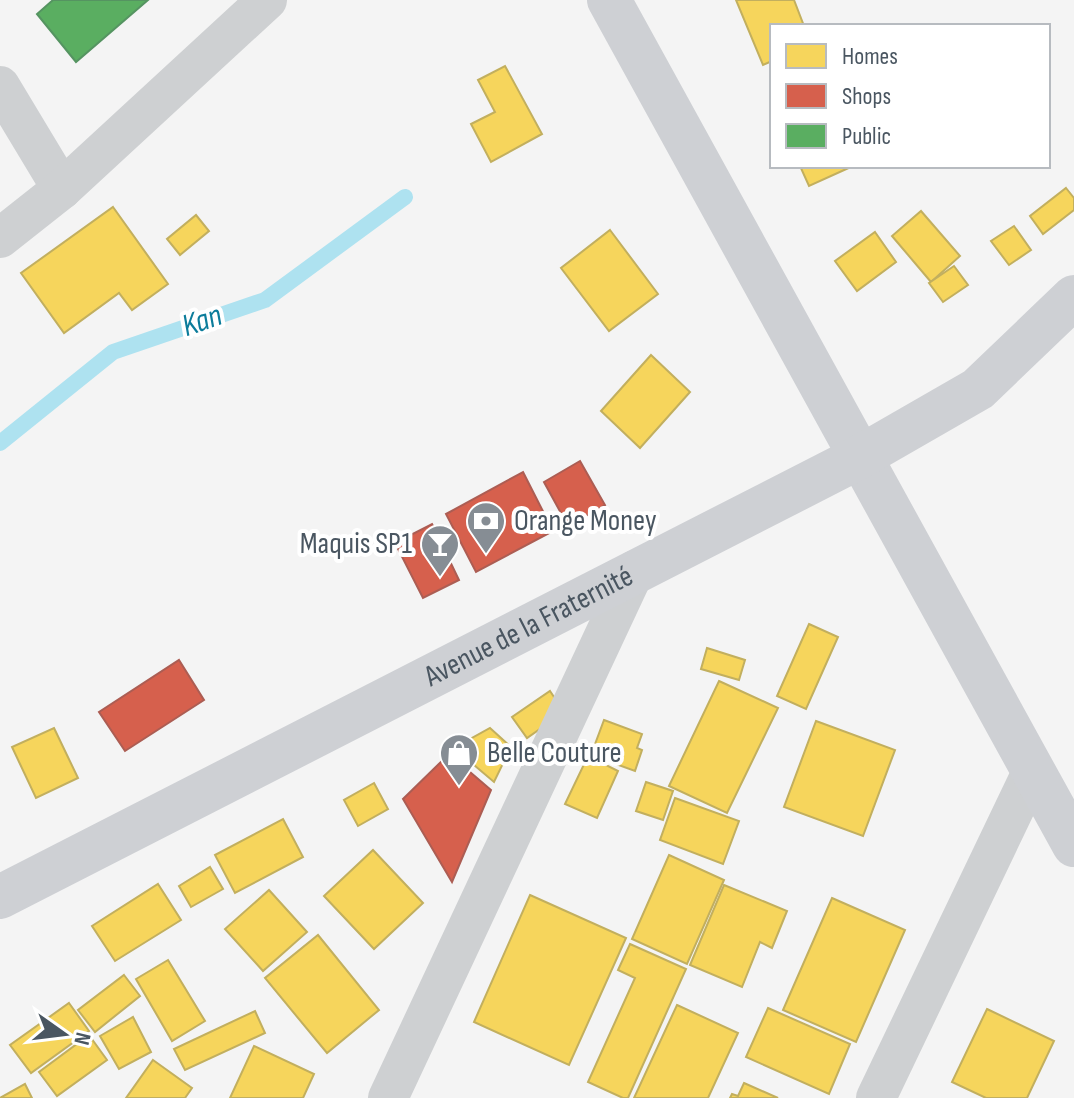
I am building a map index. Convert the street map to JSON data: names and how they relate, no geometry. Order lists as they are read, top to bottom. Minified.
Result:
{"streets":{"street":["Avenue de la Fraternité"]},"water":["Kan"],"places":{"bank":["Orange Money"],"bar":["Maquis SP1"],"shop":["Belle Couture"]},"legend":["Homes","Shops","Public"],"north":"right"}
